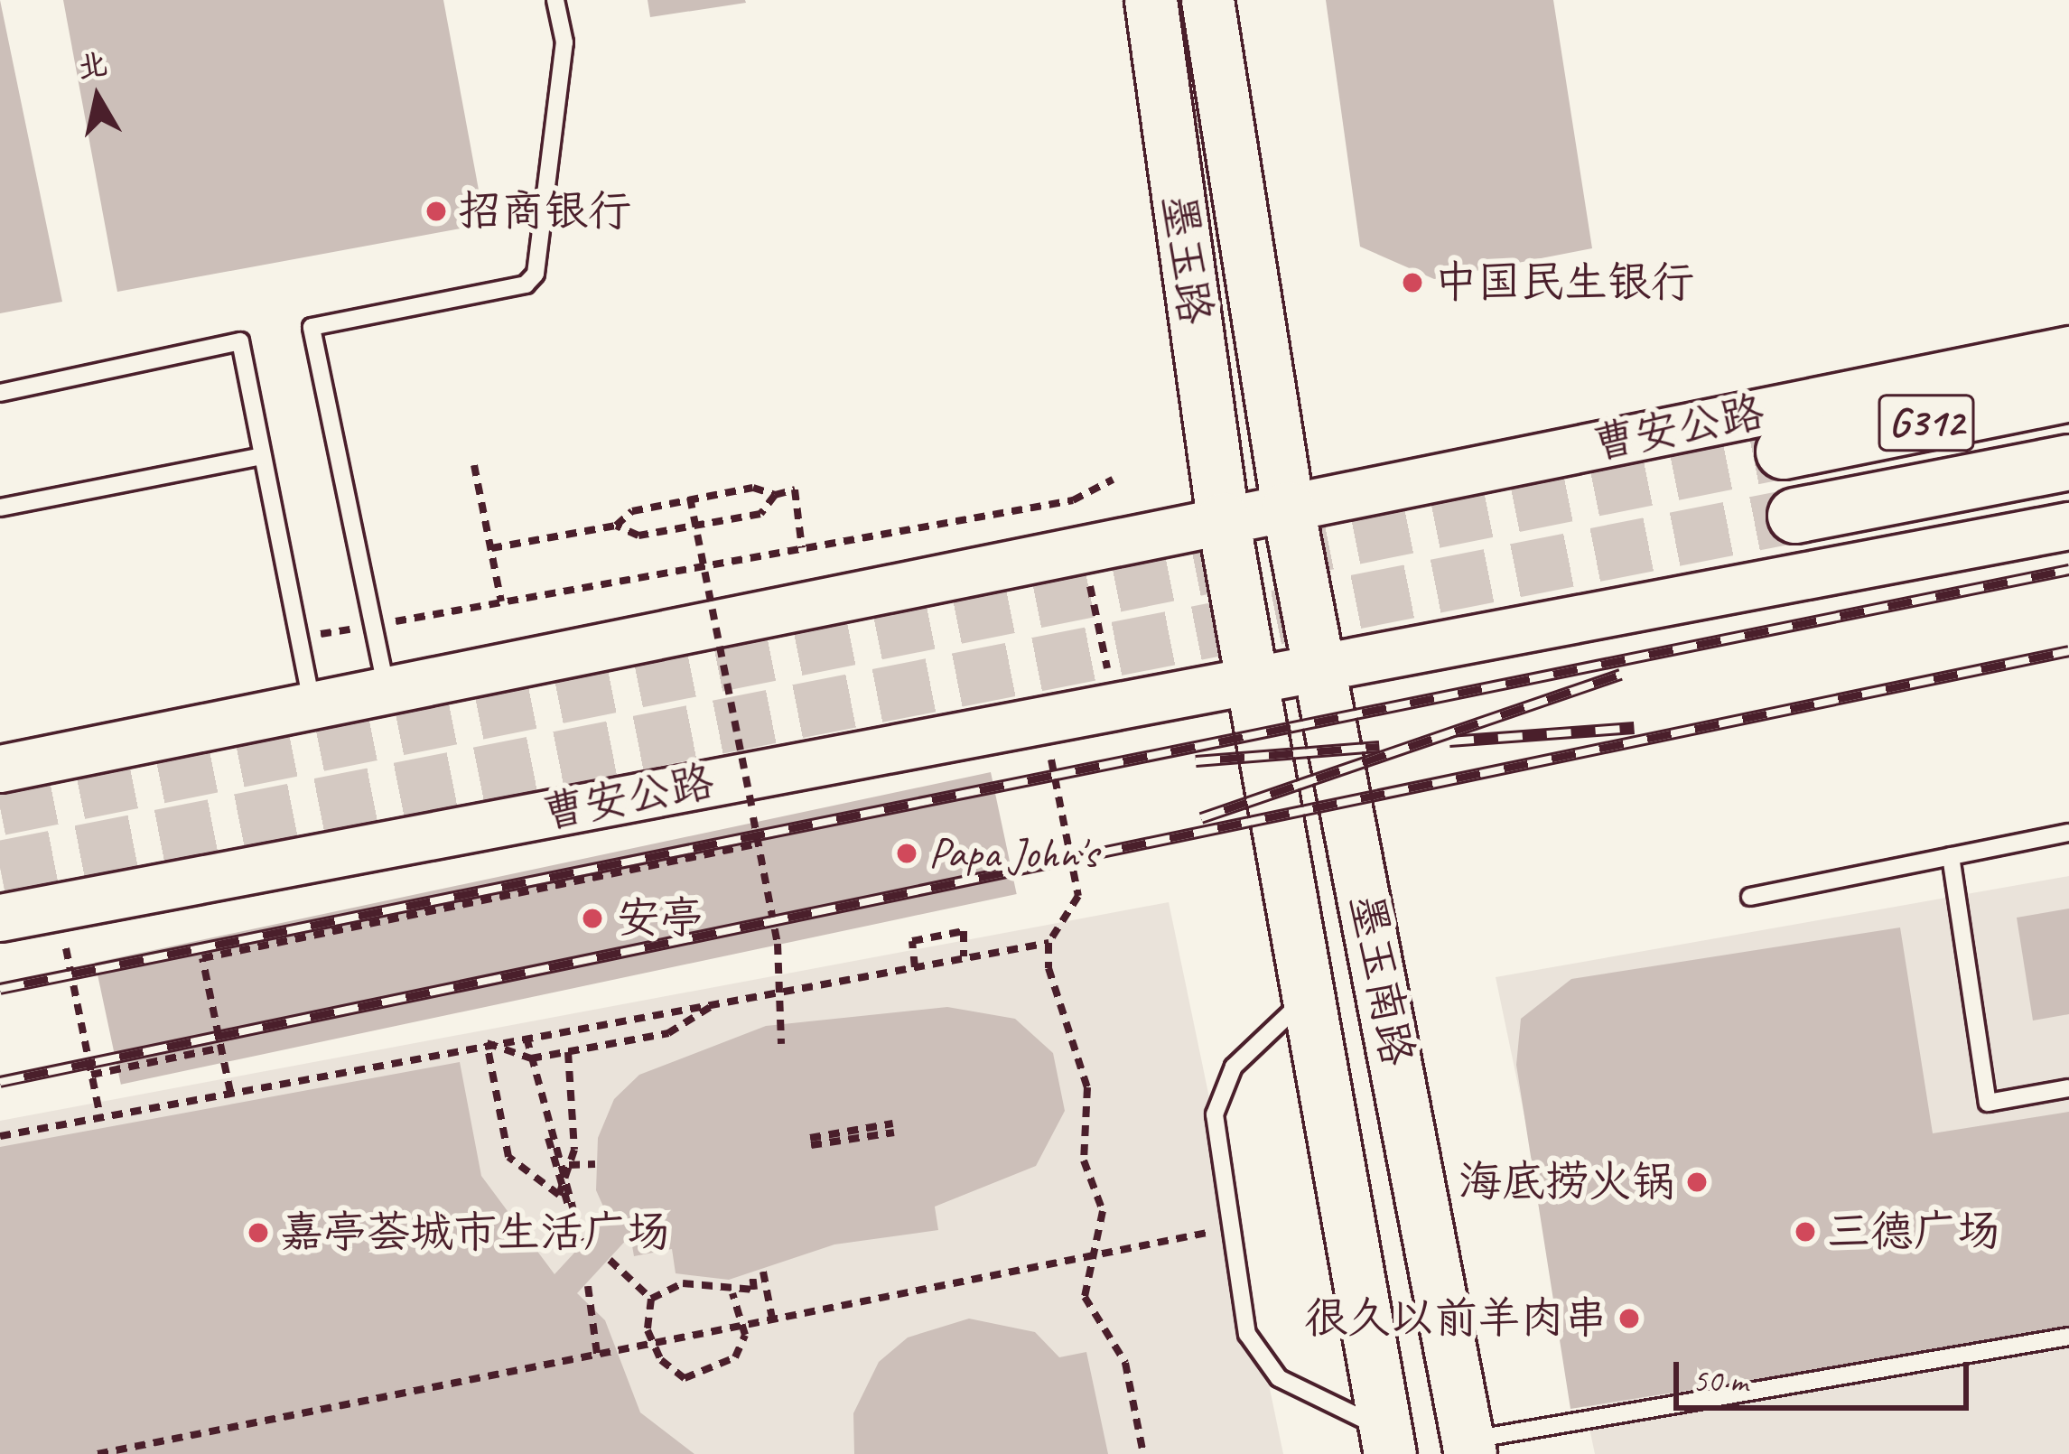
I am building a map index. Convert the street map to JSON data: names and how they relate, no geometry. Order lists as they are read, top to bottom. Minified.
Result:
{"streets":{"highway":["G312","曹安公路"],"main road":["墨玉路","墨玉南路"]},"crossings":[["墨玉路","曹安公路"],["墨玉路","墨玉南路"],["曹安公路","墨玉南路"]],"places":["招商银行","中国民生银行","Papa John's","安亭","海底捞火锅","三德广场","嘉亭荟城市生活广场","很久以前羊肉串"],"scale_bar":"50 m","north":"top"}
